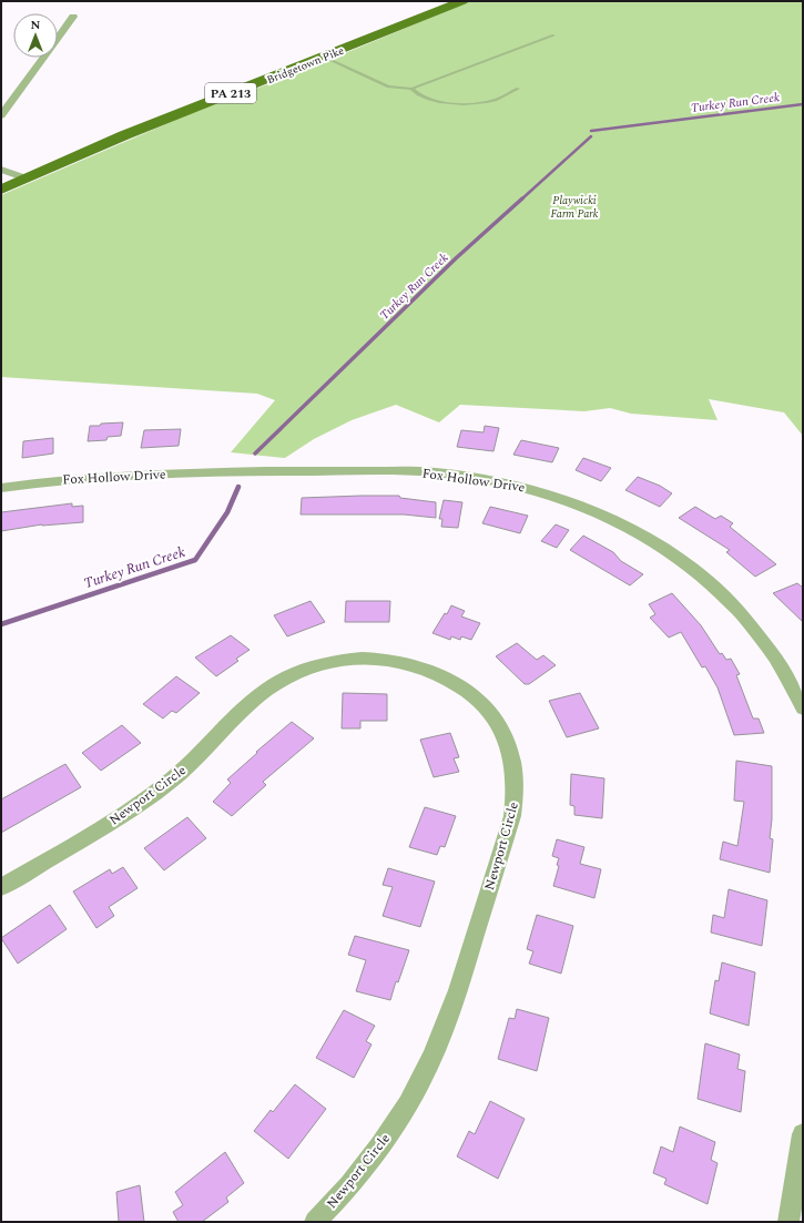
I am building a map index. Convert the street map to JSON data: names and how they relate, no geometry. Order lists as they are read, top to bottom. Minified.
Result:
{"streets":{"main road":["Bridgetown Pike","PA 213"],"street":["Fox Hollow Drive","Newport Circle"]},"water":["Turkey Run Creek"],"parks":["Playwicki Farm Park"],"north":"top"}
